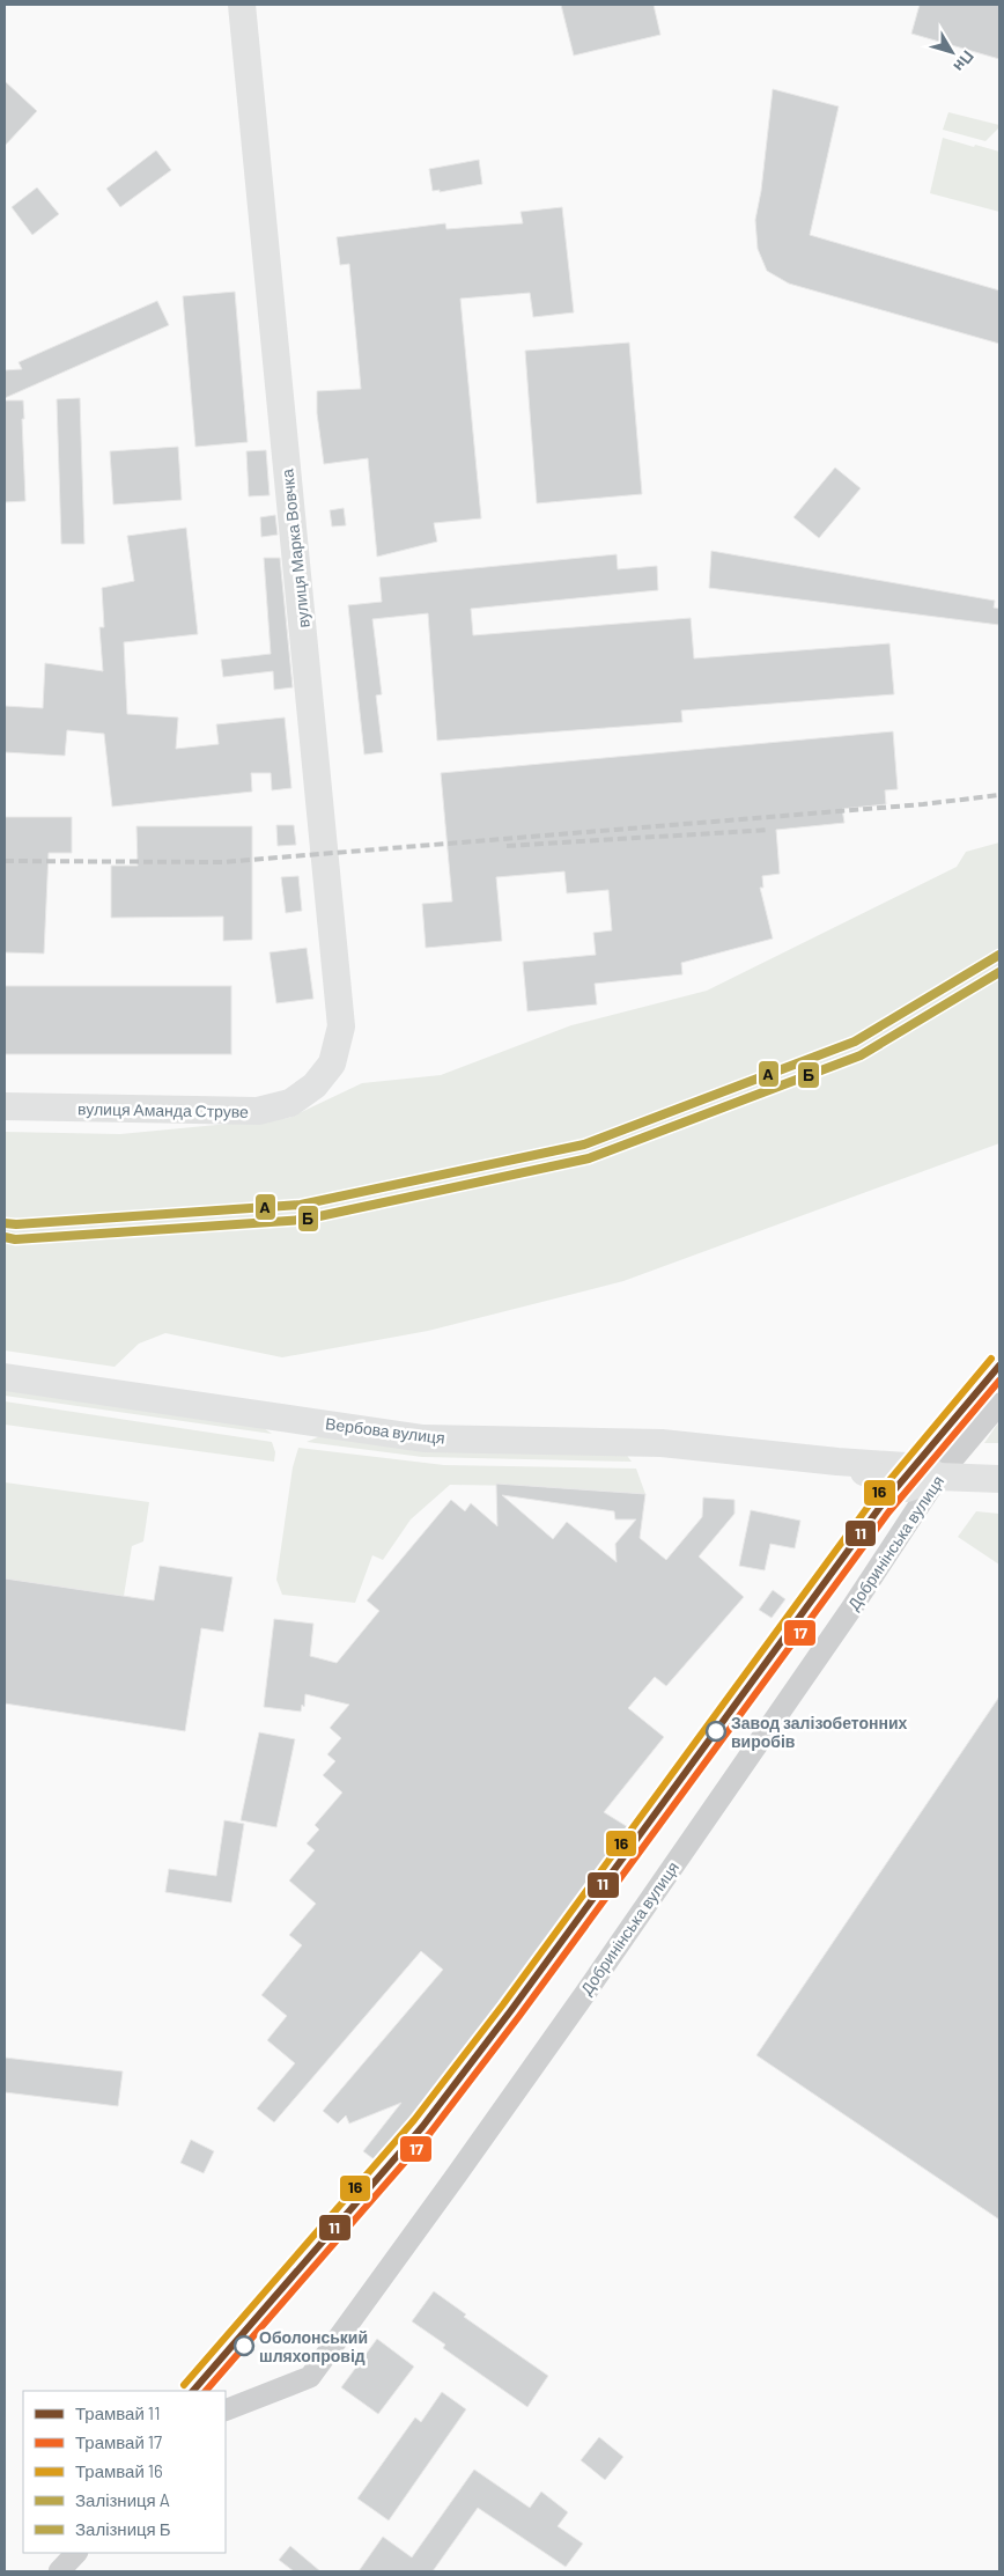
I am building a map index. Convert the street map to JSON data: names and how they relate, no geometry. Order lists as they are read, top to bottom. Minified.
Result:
{"streets":{"main road":["вулиця Марка Вовчка","вулиця Аманда Струве","Вербова вулиця"],"street":["Добринінська вулиця"]},"crossings":[["вулиця Марка Вовчка","вулиця Аманда Струве"],["Вербова вулиця","Добринінська вулиця"]],"places":["Завод залізобетонних виробів","Оболонський шляхопровід"],"lines":["rail line A","rail line Б","tram line 16","tram line 11","tram line 17"],"legend":["Трамвай 11","Трамвай 17","Трамвай 16","Залізниця A","Залізниця Б"],"north":"bottom right"}
